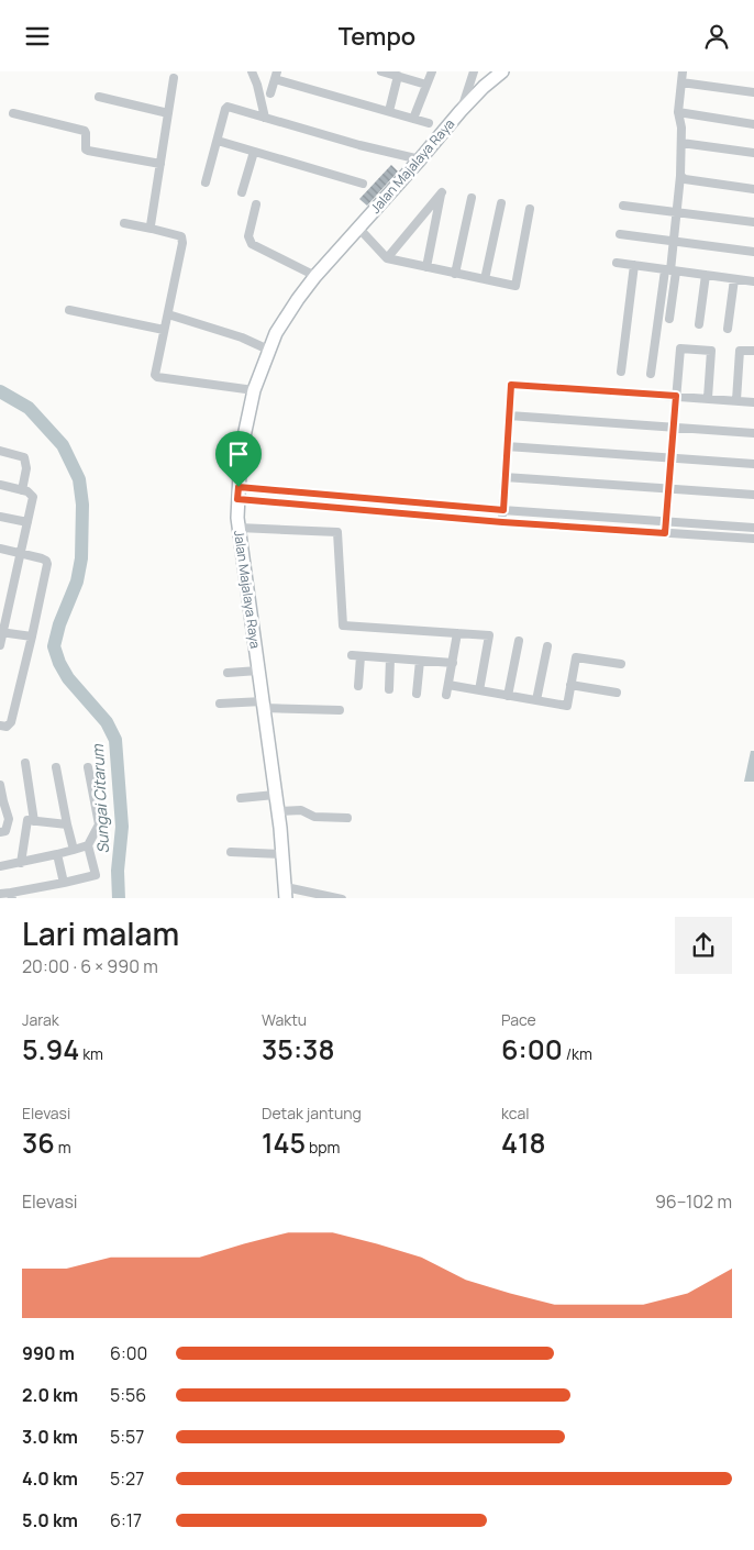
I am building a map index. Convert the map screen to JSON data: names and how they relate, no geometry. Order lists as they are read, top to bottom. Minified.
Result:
{"streets":{"street":["Jalan Majalaya Raya"]},"water":["Sungai Citarum"],"page":{"header":"Tempo","heading":["Lari malam","20:00 · 6 × 990 m"],"stats":[["Jarak","5.94 km"],["Waktu","35:38"],["Pace","6:00 /km"],["Elevasi","36 m"],["Detak jantung","145 bpm"],["kcal","418"]],"chart":["Elevasi","96–102 m"],"list":[{"name":"990 m","note":"6:00"},{"name":"2.0 km","note":"5:56"},{"name":"3.0 km","note":"5:57"},{"name":"4.0 km","note":"5:27"},{"name":"5.0 km","note":"6:17"}]}}
